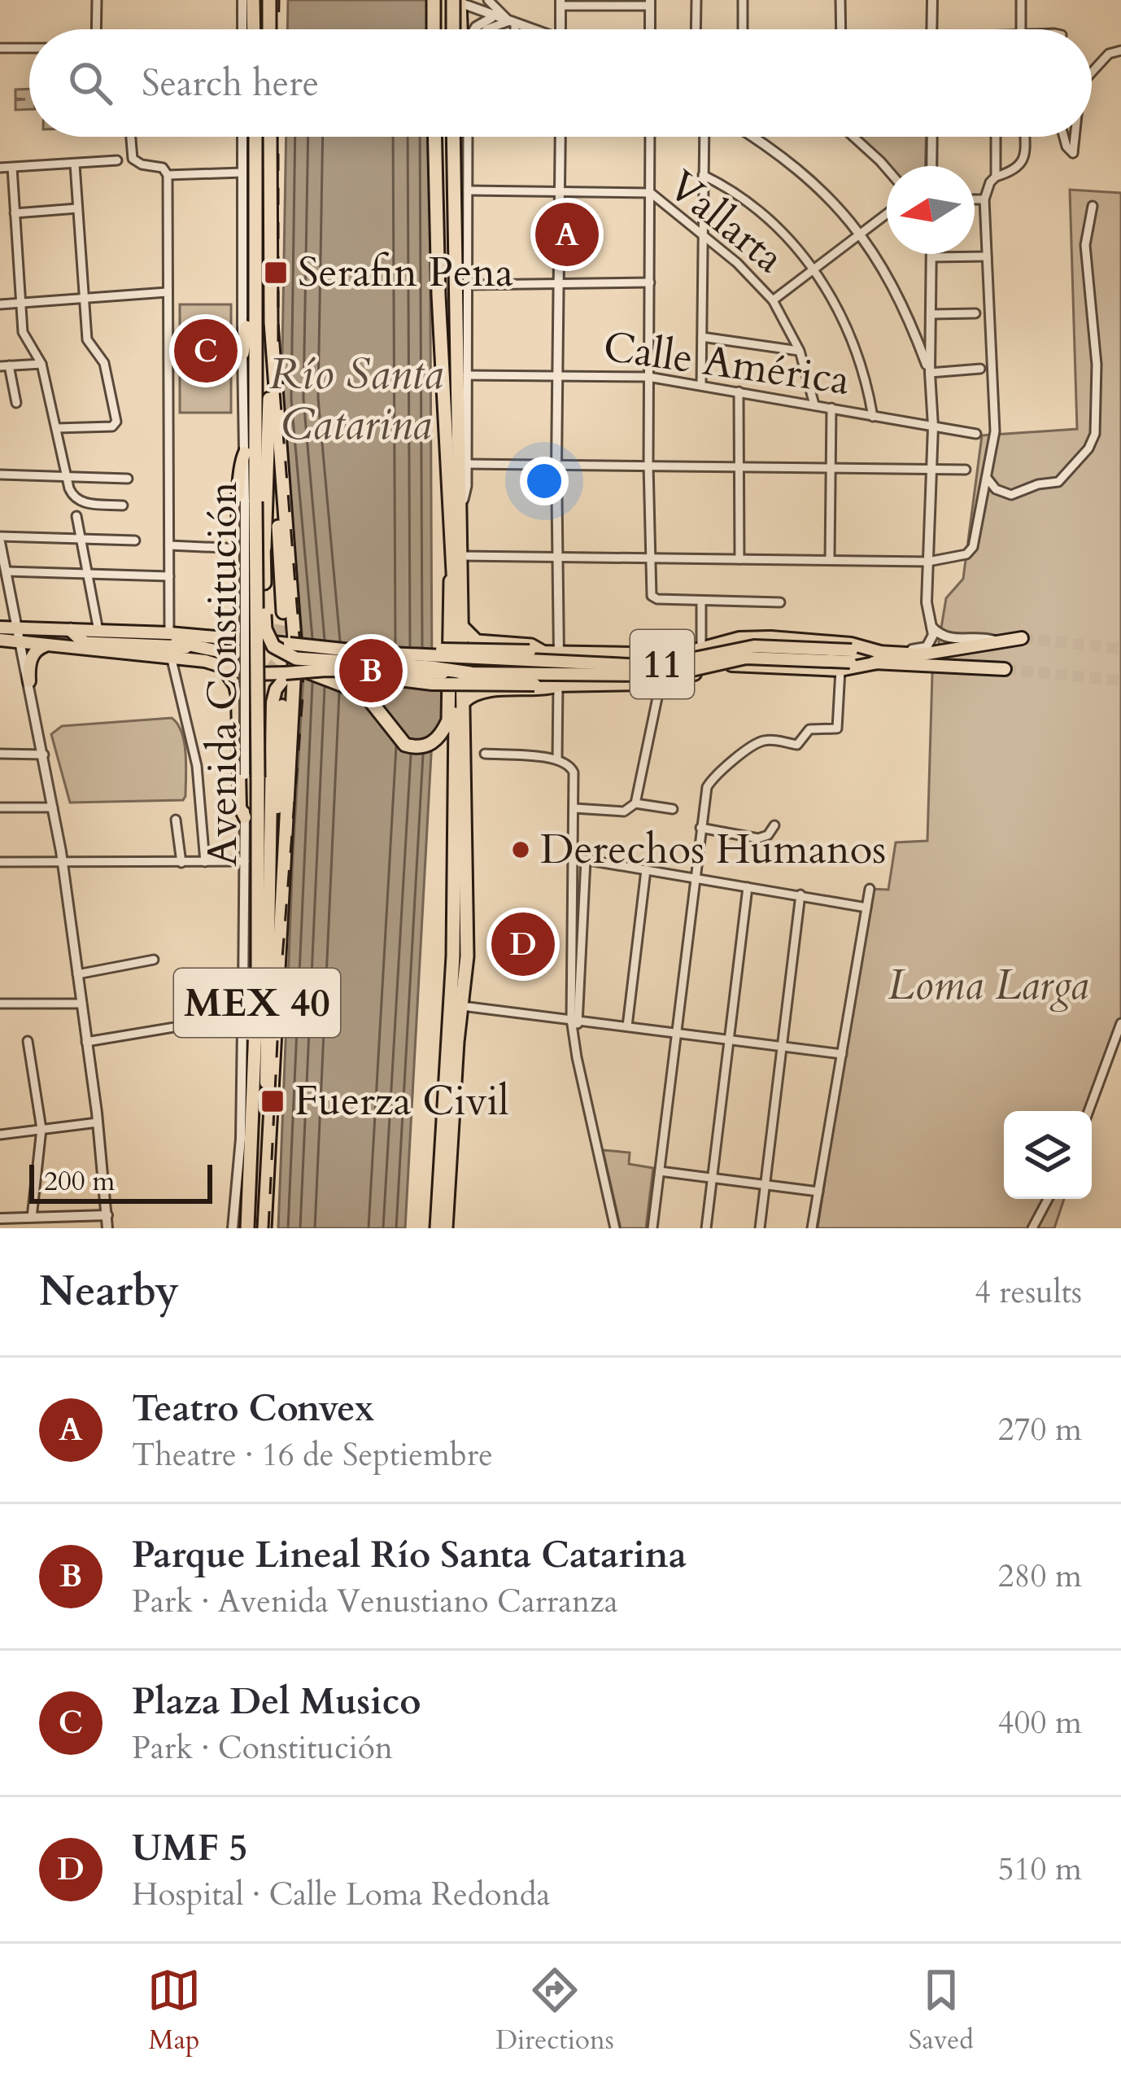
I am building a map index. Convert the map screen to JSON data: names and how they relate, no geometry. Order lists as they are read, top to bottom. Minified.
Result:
{"streets":{"highway":["Avenida Constitución","MEX 40"],"main road":["11"],"street":["Vallarta","Calle América"]},"crossings":[["Vallarta","Calle América"]],"water":["Río Santa Catarina"],"parks":["Loma Larga"],"places":{"transit":["Serafin Pena","Fuerza Civil"],"other":["Derechos Humanos"]},"scale_bar":"200 m","north":"left","page":{"search":"Search here","pins":["A","C","B","D"],"scale":"200 m","heading":["Nearby","4 results"],"list":[{"mark":"A","name":"Teatro Convex","note":"Theatre · 16 de Septiembre","value":"270 m"},{"mark":"B","name":"Parque Lineal Río Santa Catarina","note":"Park · Avenida Venustiano Carranza","value":"280 m"},{"mark":"C","name":"Plaza Del Musico","note":"Park · Constitución","value":"400 m"},{"mark":"D","name":"UMF 5","note":"Hospital · Calle Loma Redonda","value":"510 m"}],"nav":["Map","Directions","Saved"]}}
